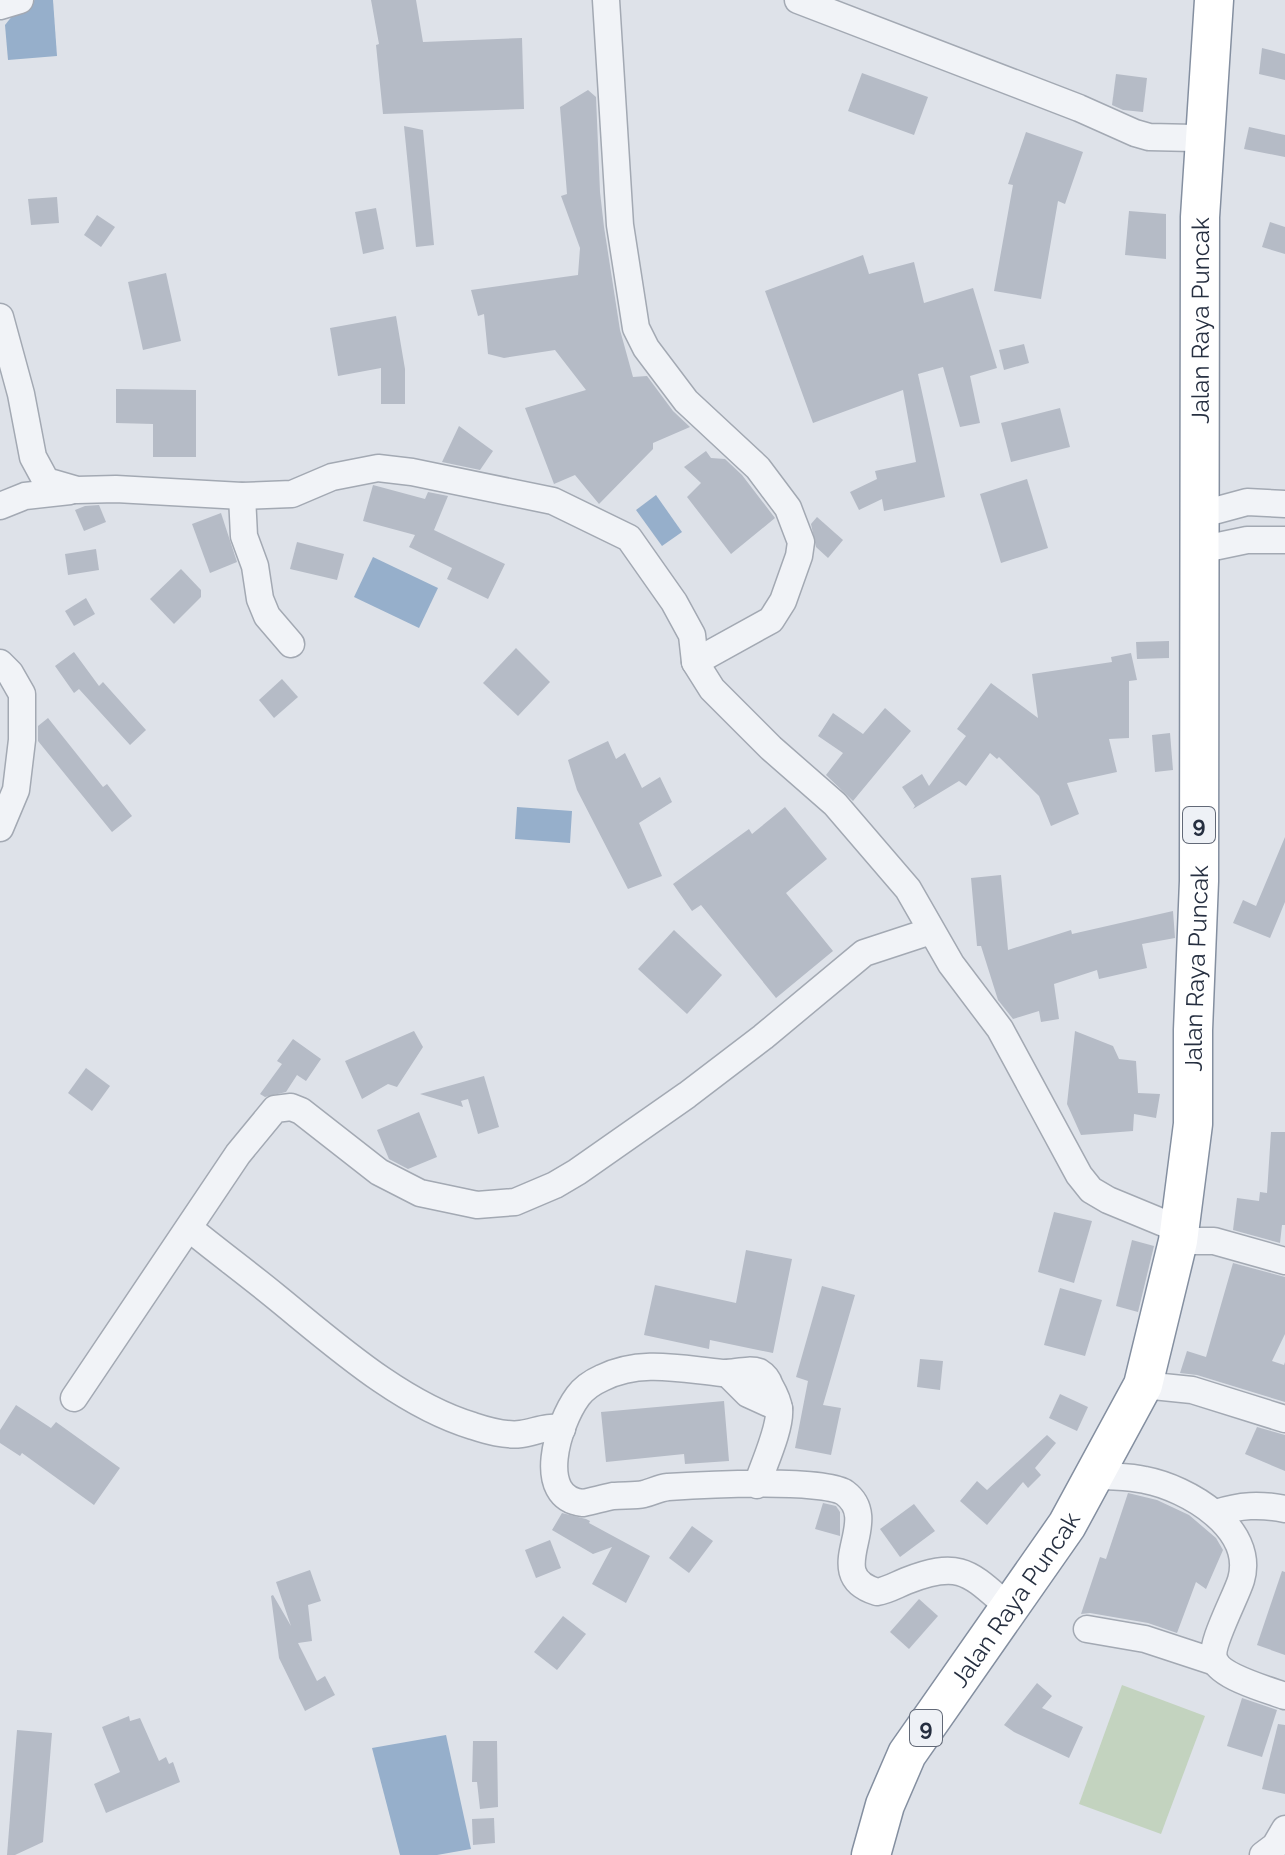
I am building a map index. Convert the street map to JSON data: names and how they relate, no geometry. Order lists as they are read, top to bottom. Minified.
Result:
{"streets":{"highway":["Jalan Raya Puncak","9"]}}
